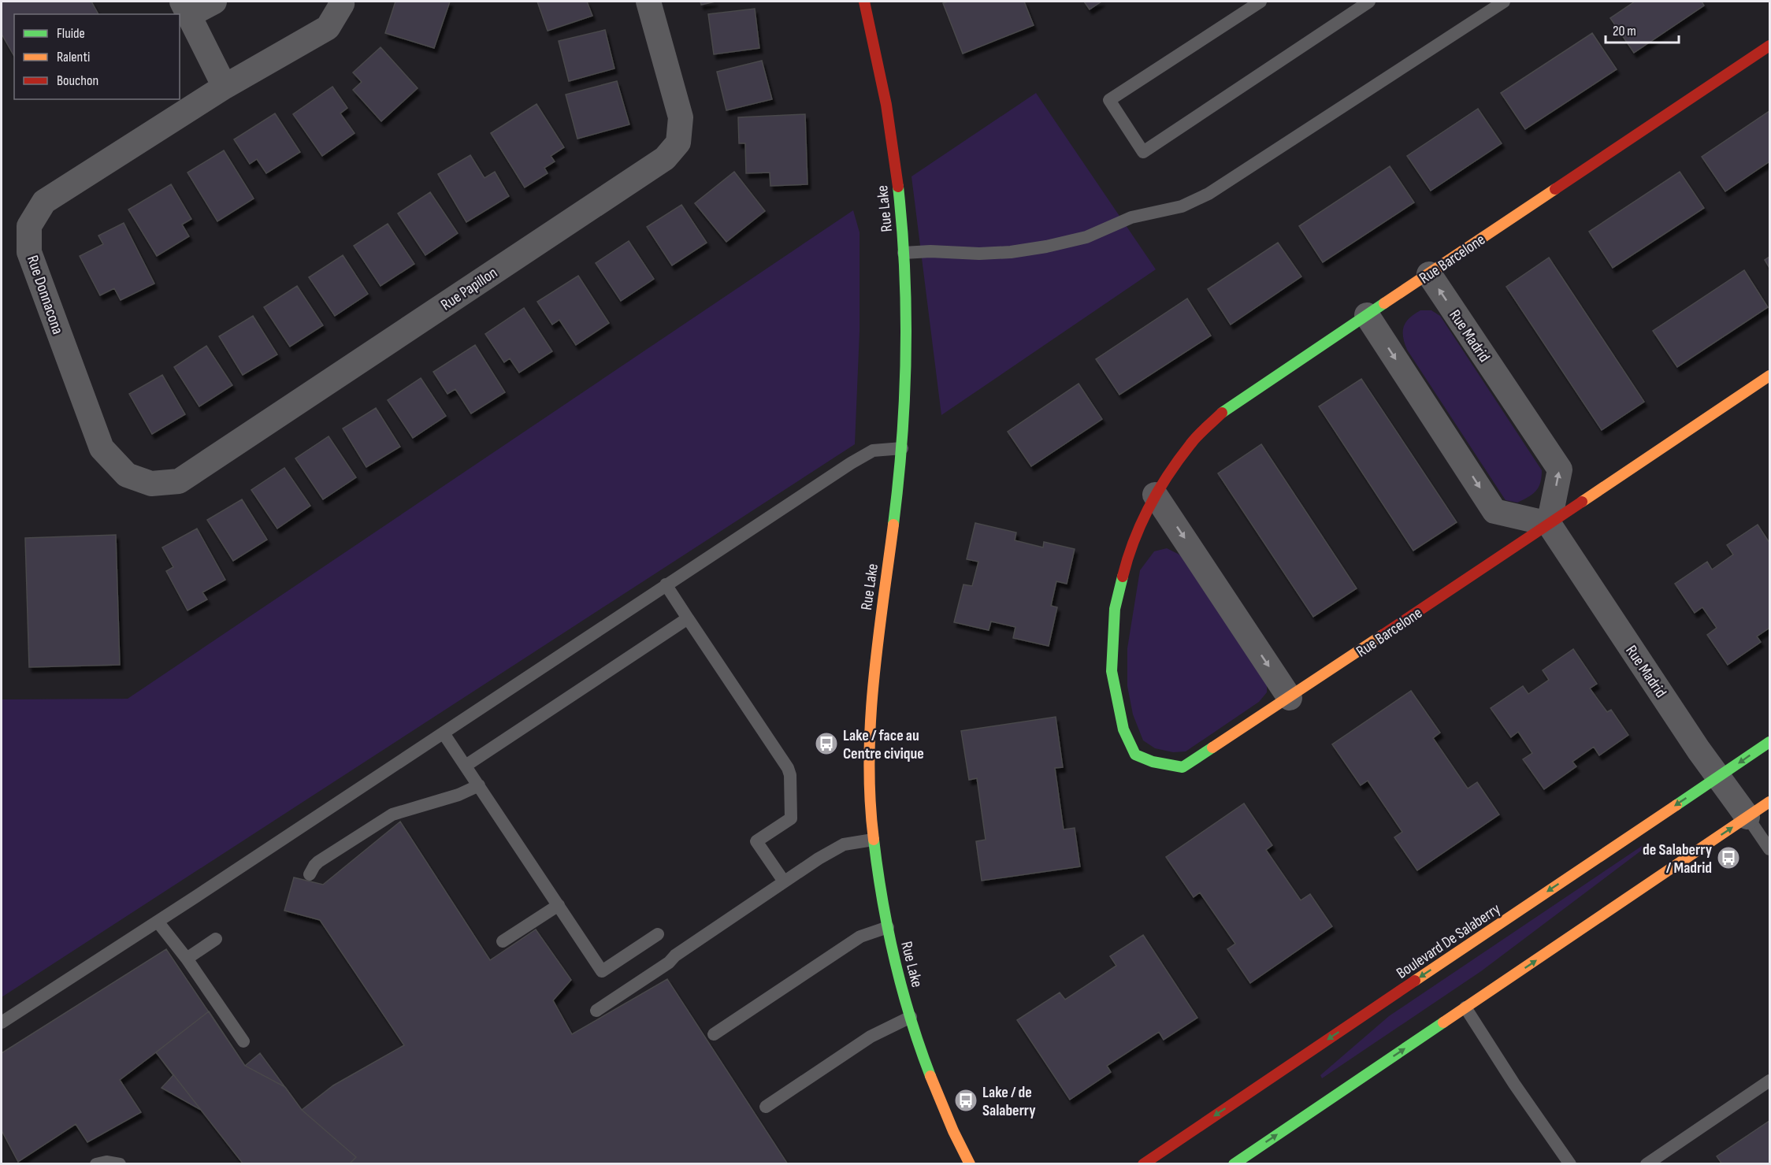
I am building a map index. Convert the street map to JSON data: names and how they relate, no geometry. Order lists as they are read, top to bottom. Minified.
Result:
{"streets":{"street":["Rue Lake","Rue Barcelone","Rue Papillon","Rue Donnacona","Rue Madrid","Boulevard De Salaberry"]},"crossings":[["Rue Barcelone","Rue Madrid"],["Rue Papillon","Rue Donnacona"],["Rue Madrid","Boulevard De Salaberry"]],"places":{"bus stop":["Lake / face au Centre civique","de Salaberry / Madrid","Lake / de Salaberry"]},"legend":["Fluide","Ralenti","Bouchon"],"scale_bar":"20 m"}
